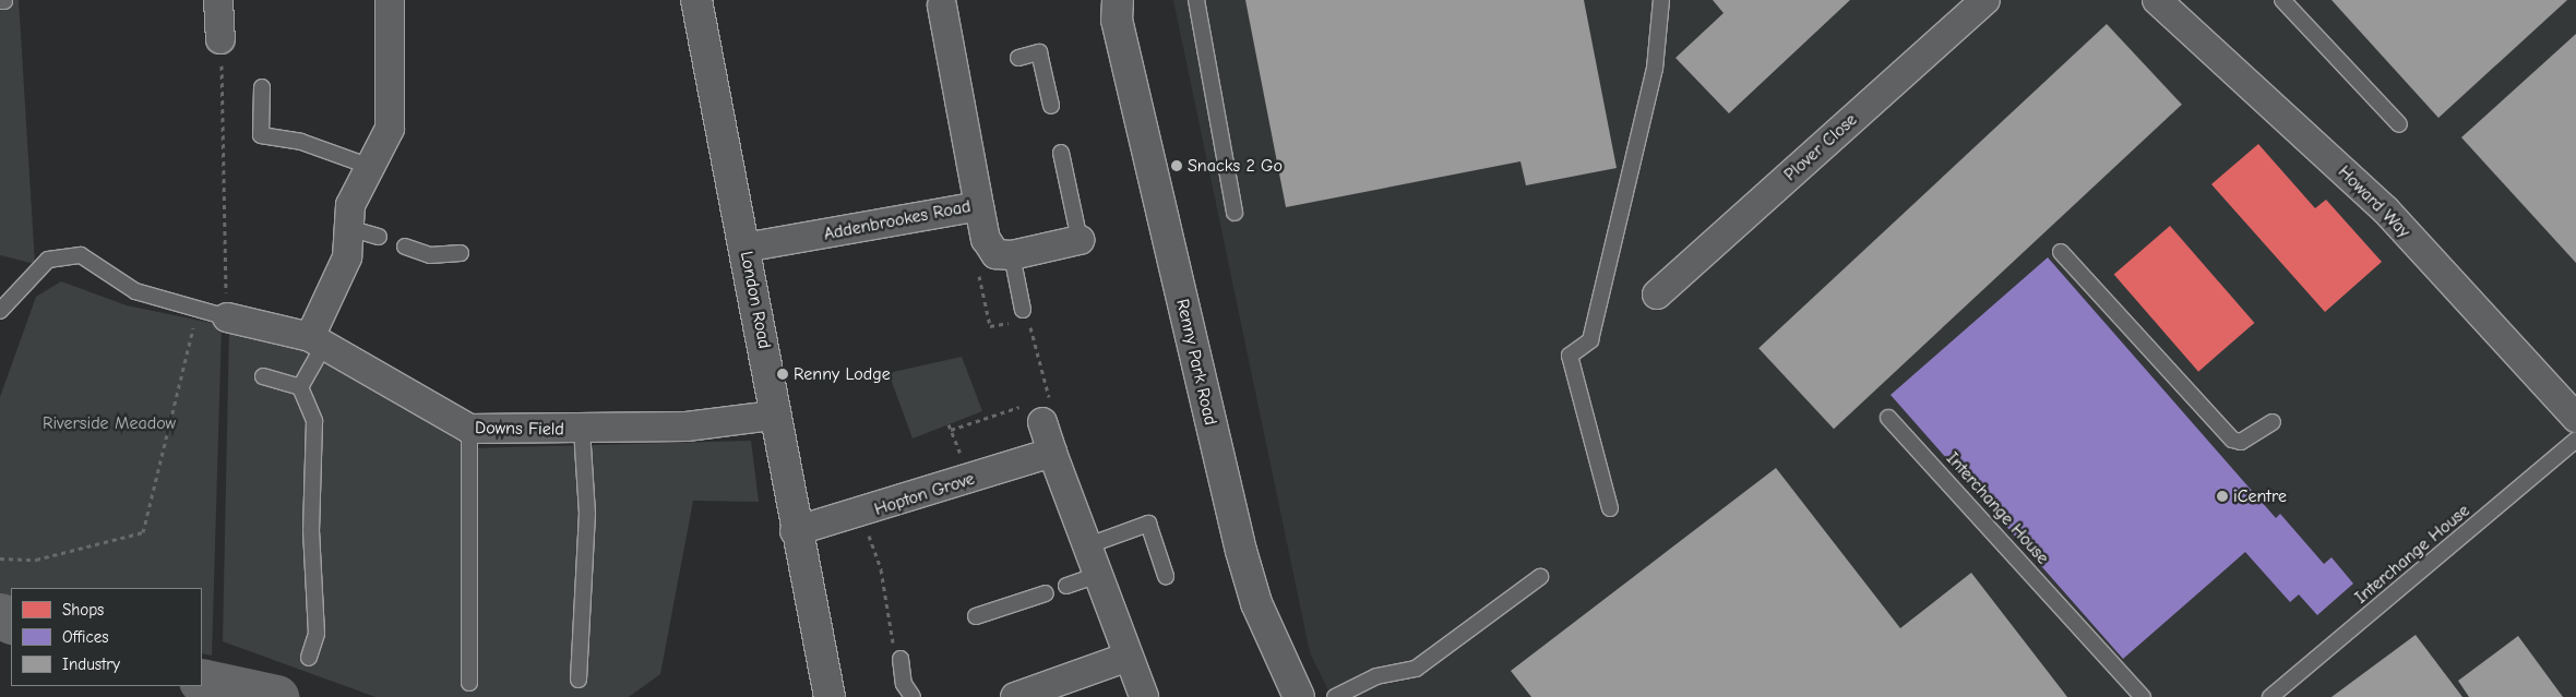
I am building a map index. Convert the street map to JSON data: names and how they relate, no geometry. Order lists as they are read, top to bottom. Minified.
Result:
{"streets":{"main road":["London Road","Renny Park Road"],"street":["Plover Close","Howard Way","Addenbrookes Road","Downs Field","Hopton Grove"],"lane":["Interchange House"]},"crossings":[["Addenbrookes Road","London Road"],["London Road","Downs Field"],["London Road","Hopton Grove"]],"parks":["Riverside Meadow"],"places":["Snacks 2 Go","Renny Lodge","iCentre"],"legend":["Shops","Offices","Industry"]}
